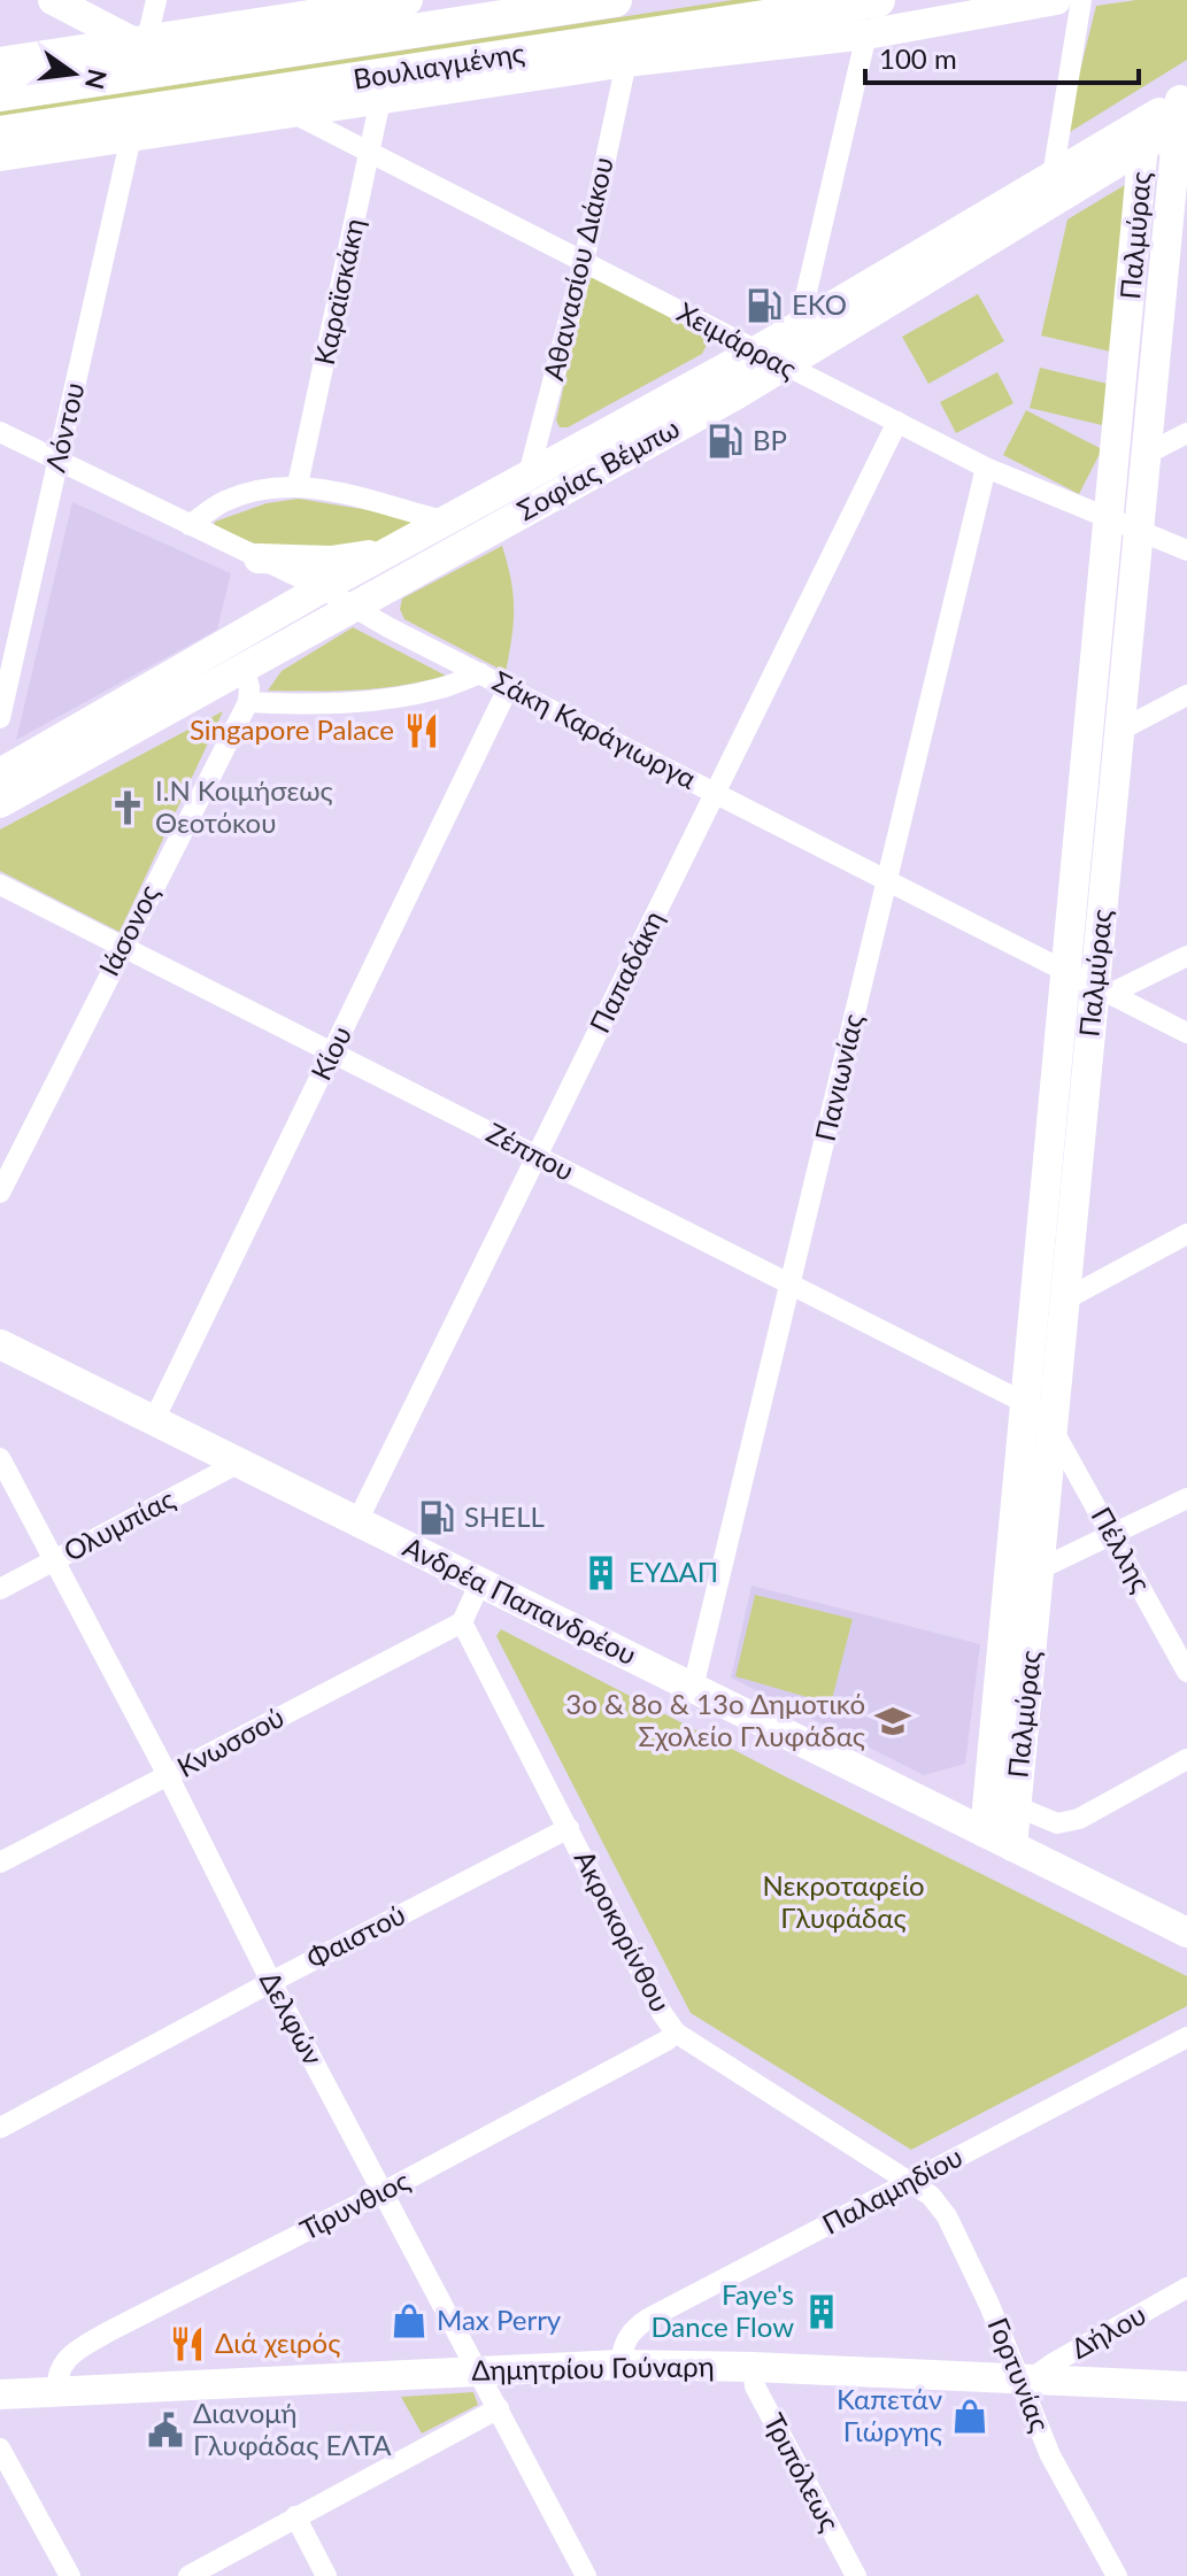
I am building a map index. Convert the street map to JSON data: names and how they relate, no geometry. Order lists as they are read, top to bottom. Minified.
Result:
{"streets":{"main road":["Βουλιαγμένης","Παλμύρας","Σοφίας Βέμπω","Ανδρέα Παπανδρέου","Δημητρίου Γούναρη"],"street":["Αθανασίου Διάκου","Καραϊσκάκη","Χειμάρρας","Λόντου","Σάκη Καράγιωργα","Ιάσονος","Παπαδάκη","Κίου","Πανιωνίας","Ζέππου","Ολυμπίας","Πέλλης","Κνωσσού","Ακροκορίνθου","Φαιστού","Δελφών","Παλαμηδίου","Τίρυνθιος","Δήλου","Γορτυνίας","Τριπόλεως"]},"crossings":[["Παλμύρας","Χειμάρρας"],["Παλμύρας","Σοφίας Βέμπω"],["Παλμύρας","Σάκη Καράγιωργα"],["Παλμύρας","Ζέππου"],["Παλμύρας","Πέλλης"],["Παλμύρας","Ανδρέα Παπανδρέου"],["Αθανασίου Διάκου","Χειμάρρας"],["Αθανασίου Διάκου","Σοφίας Βέμπω"],["Καραϊσκάκη","Χειμάρρας"],["Χειμάρρας","Σοφίας Βέμπω"],["Χειμάρρας","Παπαδάκη"],["Χειμάρρας","Πανιωνίας"],["Λόντου","Σάκη Καράγιωργα"],["Σοφίας Βέμπω","Σάκη Καράγιωργα"],["Σάκη Καράγιωργα","Παπαδάκη"],["Σάκη Καράγιωργα","Κίου"],["Σάκη Καράγιωργα","Πανιωνίας"],["Ιάσονος","Ζέππου"],["Παπαδάκη","Ζέππου"],["Παπαδάκη","Ανδρέα Παπανδρέου"],["Κίου","Ζέππου"],["Κίου","Ανδρέα Παπανδρέου"],["Πανιωνίας","Ζέππου"],["Πανιωνίας","Ανδρέα Παπανδρέου"],["Ζέππου","Πέλλης"],["Ολυμπίας","Ανδρέα Παπανδρέου"],["Ολυμπίας","Δελφών"],["Κνωσσού","Ακροκορίνθου"],["Κνωσσού","Δελφών"],["Ακροκορίνθου","Φαιστού"],["Ακροκορίνθου","Παλαμηδίου"],["Ακροκορίνθου","Τίρυνθιος"],["Ακροκορίνθου","Γορτυνίας"],["Φαιστού","Δελφών"],["Δελφών","Τίρυνθιος"],["Δελφών","Δημητρίου Γούναρη"],["Παλαμηδίου","Δημητρίου Γούναρη"],["Παλαμηδίου","Γορτυνίας"],["Τίρυνθιος","Δημητρίου Γούναρη"],["Δήλου","Δημητρίου Γούναρη"],["Δήλου","Γορτυνίας"],["Δημητρίου Γούναρη","Γορτυνίας"],["Δημητρίου Γούναρη","Τριπόλεως"]],"parks":["Νεκροταφείο Γλυφάδας"],"places":{"fuel station":["EKO","BP","SHELL"],"restaurant":["Singapore Palace","Διά χειρός"],"church":["Ι.Ν Κοιμήσεως Θεοτόκου"],"building":["ΕΥΔΑΠ","Faye's Dance Flow"],"school or university":["3ο & 8ο & 13ο Δημοτικό Σχολείο Γλυφάδας"],"shop":["Max Perry","Καπετάν Γιώργης"],"public building":["Διανομή Γλυφάδας ΕΛΤΑ"]},"scale_bar":"100 m","north":"right"}
